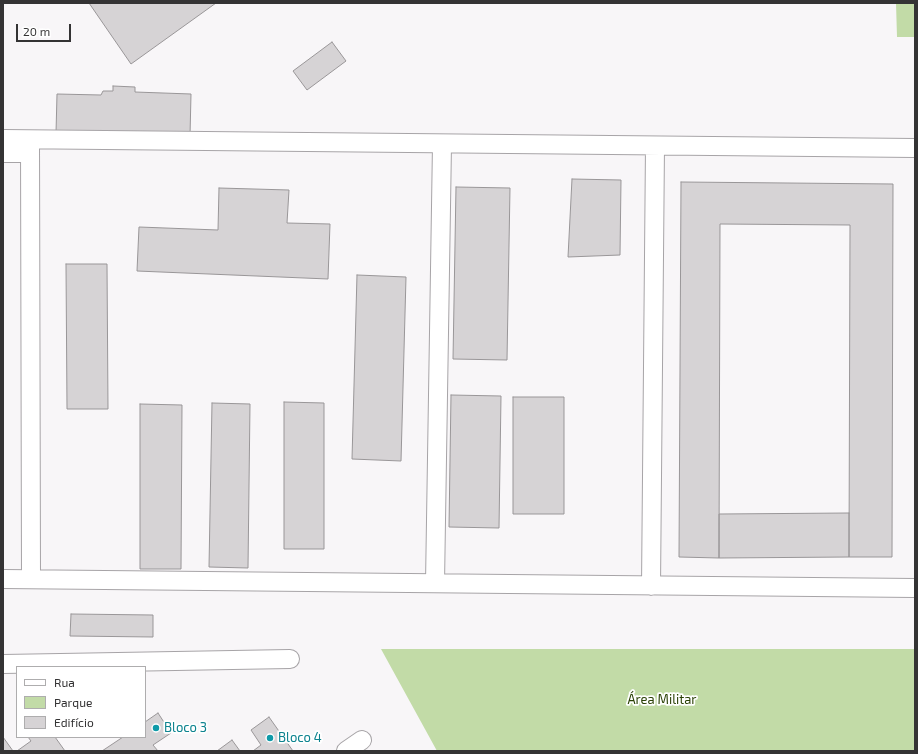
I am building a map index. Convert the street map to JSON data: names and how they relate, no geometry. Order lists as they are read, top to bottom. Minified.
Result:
{"parks":["Área Militar"],"places":["Bloco 3","Bloco 4"],"legend":["Rua","Parque","Edifício"],"scale_bar":"20 m"}
